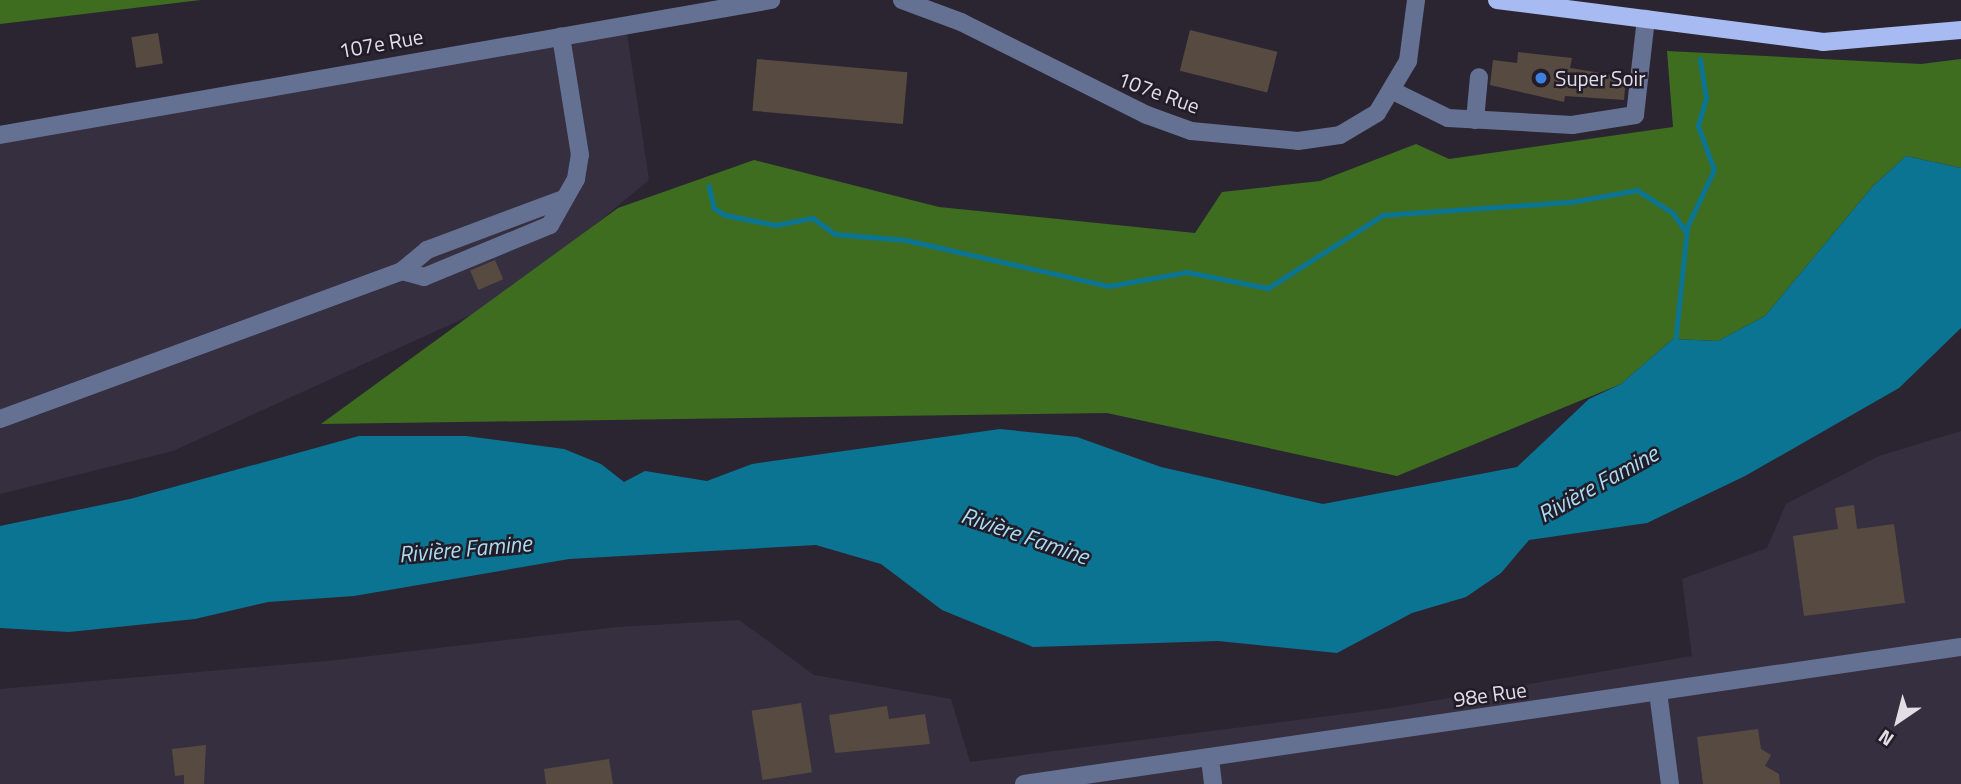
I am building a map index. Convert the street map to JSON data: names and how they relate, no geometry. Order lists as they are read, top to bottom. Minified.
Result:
{"streets":{"street":["107e Rue","98e Rue"]},"water":["Rivière Famine"],"places":["Super Soir"],"north":"bottom left"}
